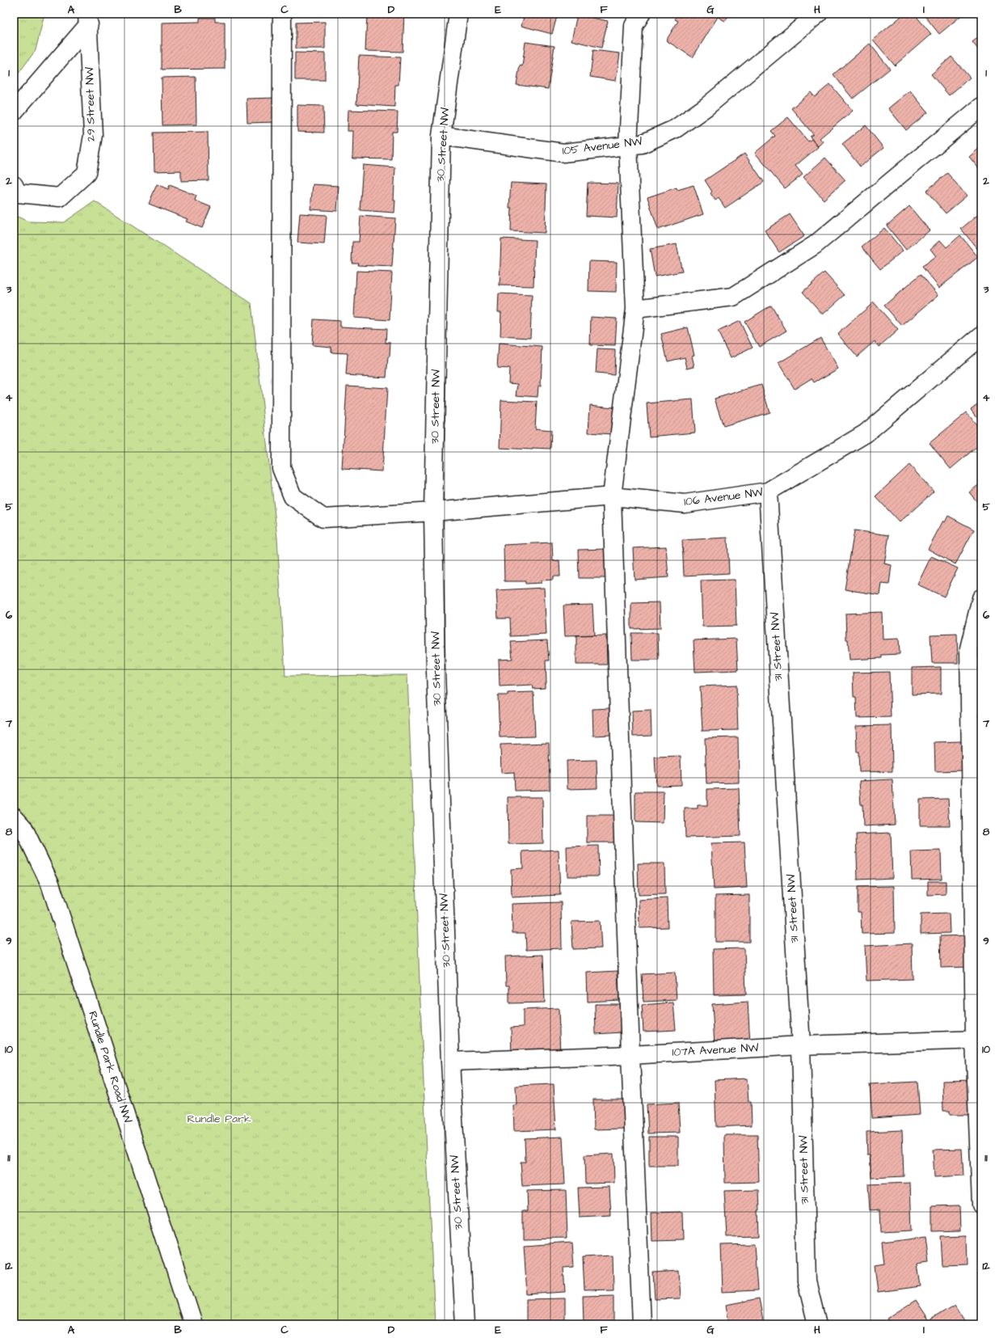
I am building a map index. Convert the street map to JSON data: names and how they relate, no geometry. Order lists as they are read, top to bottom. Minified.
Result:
{"streets":{"street":["29 Street NW","30 Street NW","105 Avenue NW","106 Avenue NW","31 Street NW","107A Avenue NW","Rundle Park Road NW"]},"crossings":[["30 Street NW","105 Avenue NW"],["30 Street NW","106 Avenue NW"],["30 Street NW","107A Avenue NW"],["106 Avenue NW","31 Street NW"],["31 Street NW","107A Avenue NW"]],"parks":["Rundle Park"],"grid":{"columns":["A","B","C","D","E","F","G","H","I"],"rows":["1","2","3","4","5","6","7","8","9","10","11","12"]}}
